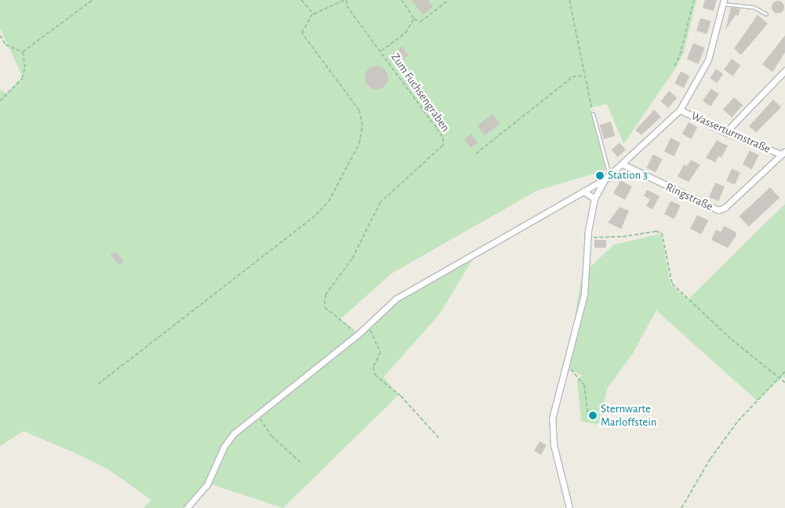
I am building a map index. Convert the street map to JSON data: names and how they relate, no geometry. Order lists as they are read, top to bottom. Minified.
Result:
{"streets":{"street":["Wasserturmstraße","Ringstraße"],"path":["Zum Fuchsengraben"]},"crossings":[["Wasserturmstraße","Ringstraße"]],"places":["Station 3","Sternwarte Marloffstein"]}
